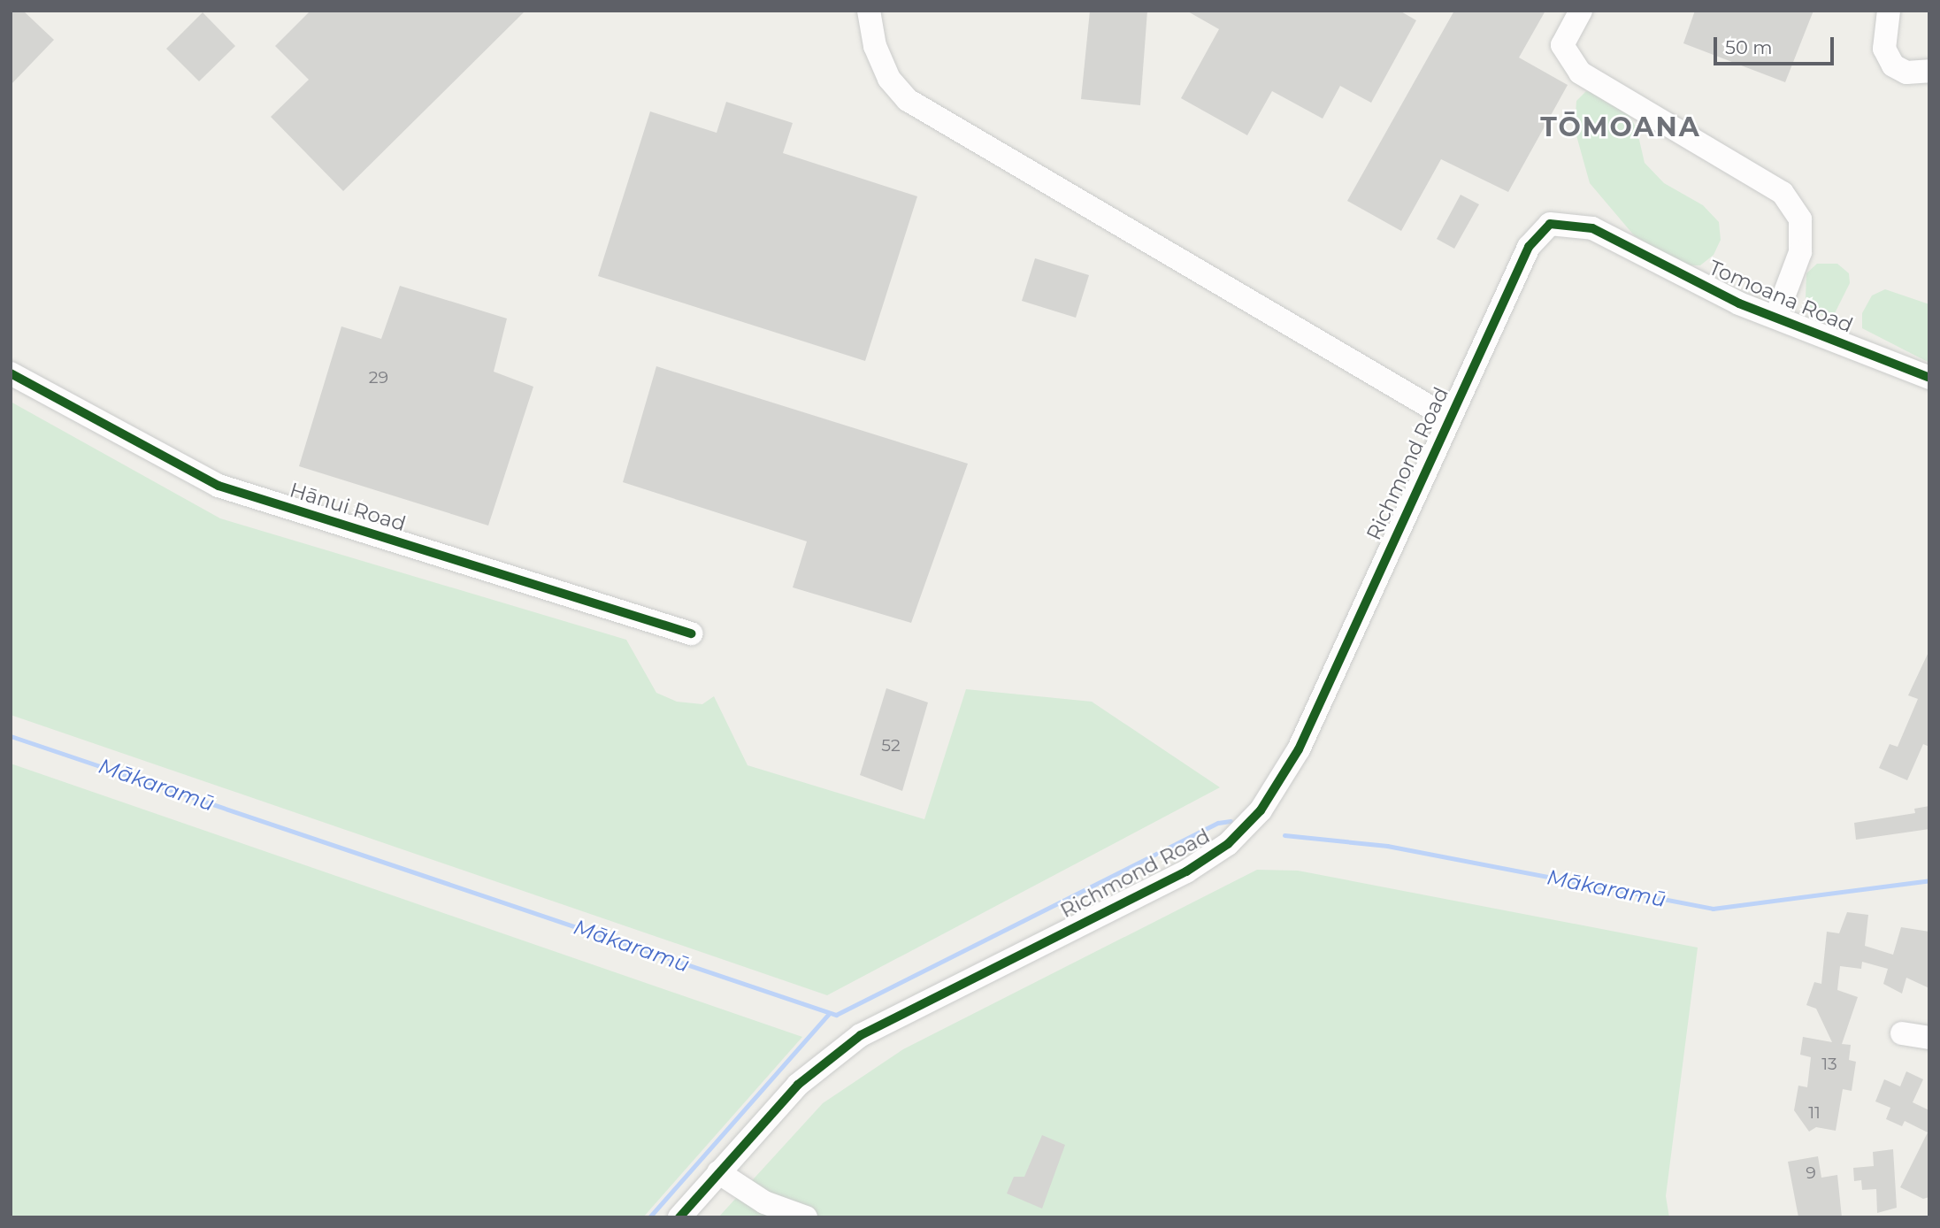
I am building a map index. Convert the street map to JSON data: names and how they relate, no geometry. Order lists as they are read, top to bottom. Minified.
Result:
{"streets":{"street":["Tomoana Road","Richmond Road","Hānui Road"]},"crossings":[["Tomoana Road","Richmond Road"]],"districts":["TŌMOANA"],"water":["Mākaramū"],"house_numbers":["29","52","13","11","9"],"scale_bar":"50 m"}
